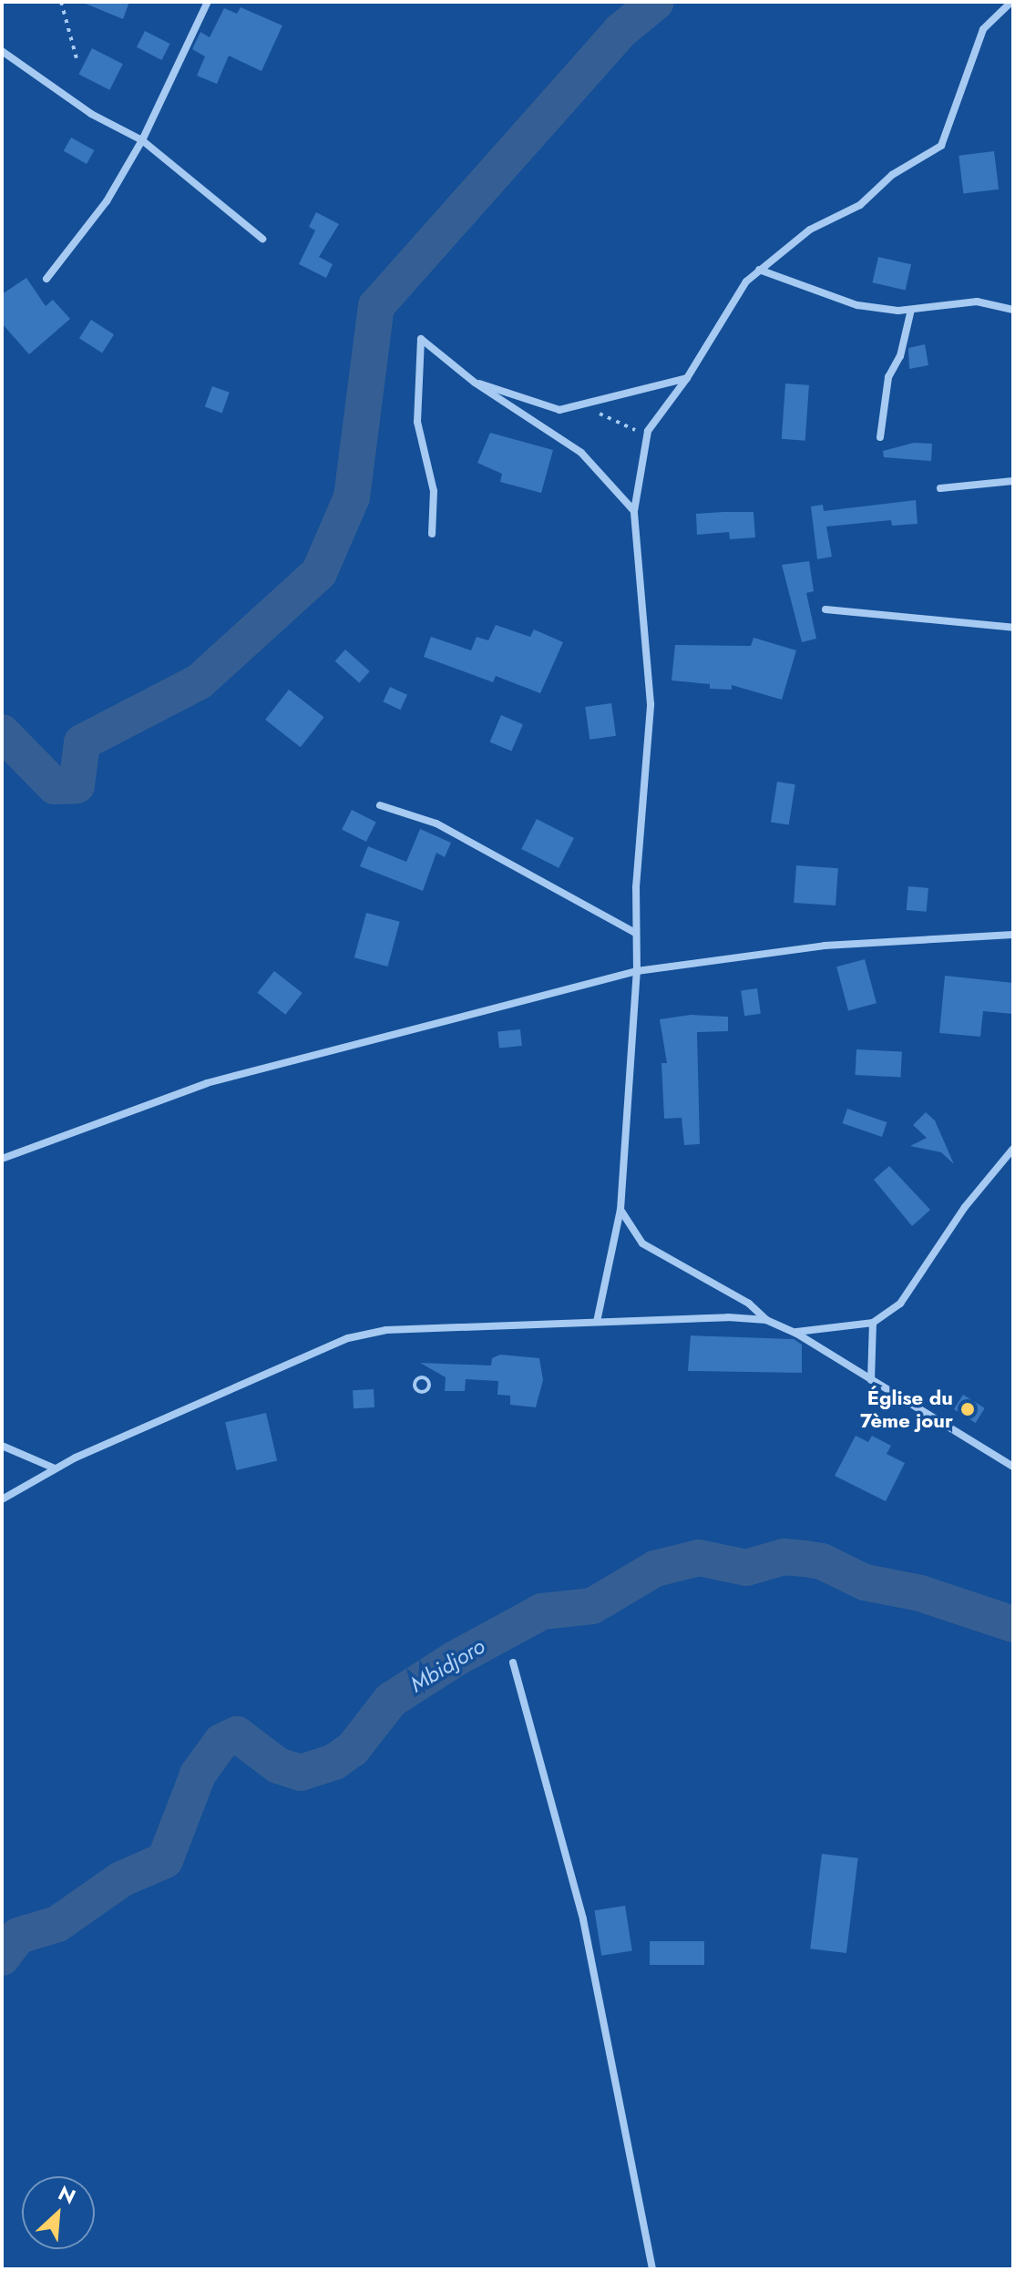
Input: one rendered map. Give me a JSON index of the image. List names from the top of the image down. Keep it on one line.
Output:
{"water":["Mbidjoro"],"places":["Église du 7ème jour"],"north":"top right"}
